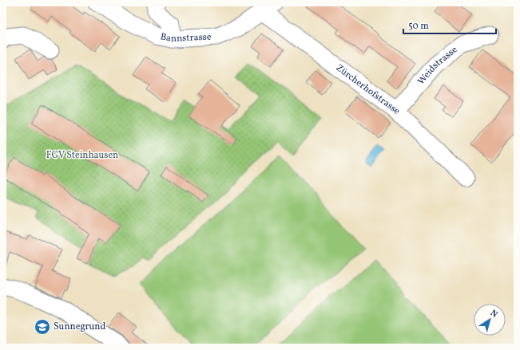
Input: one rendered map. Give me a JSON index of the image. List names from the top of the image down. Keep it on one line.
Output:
{"streets":{"street":["Bannstrasse","Weidstrasse","Zürcherhofstrasse"]},"crossings":[["Bannstrasse","Zürcherhofstrasse"],["Weidstrasse","Zürcherhofstrasse"]],"parks":["FGV Steinhausen"],"places":{"school or university":["Sunnegrund"]},"scale_bar":"50 m","north":"top right"}
